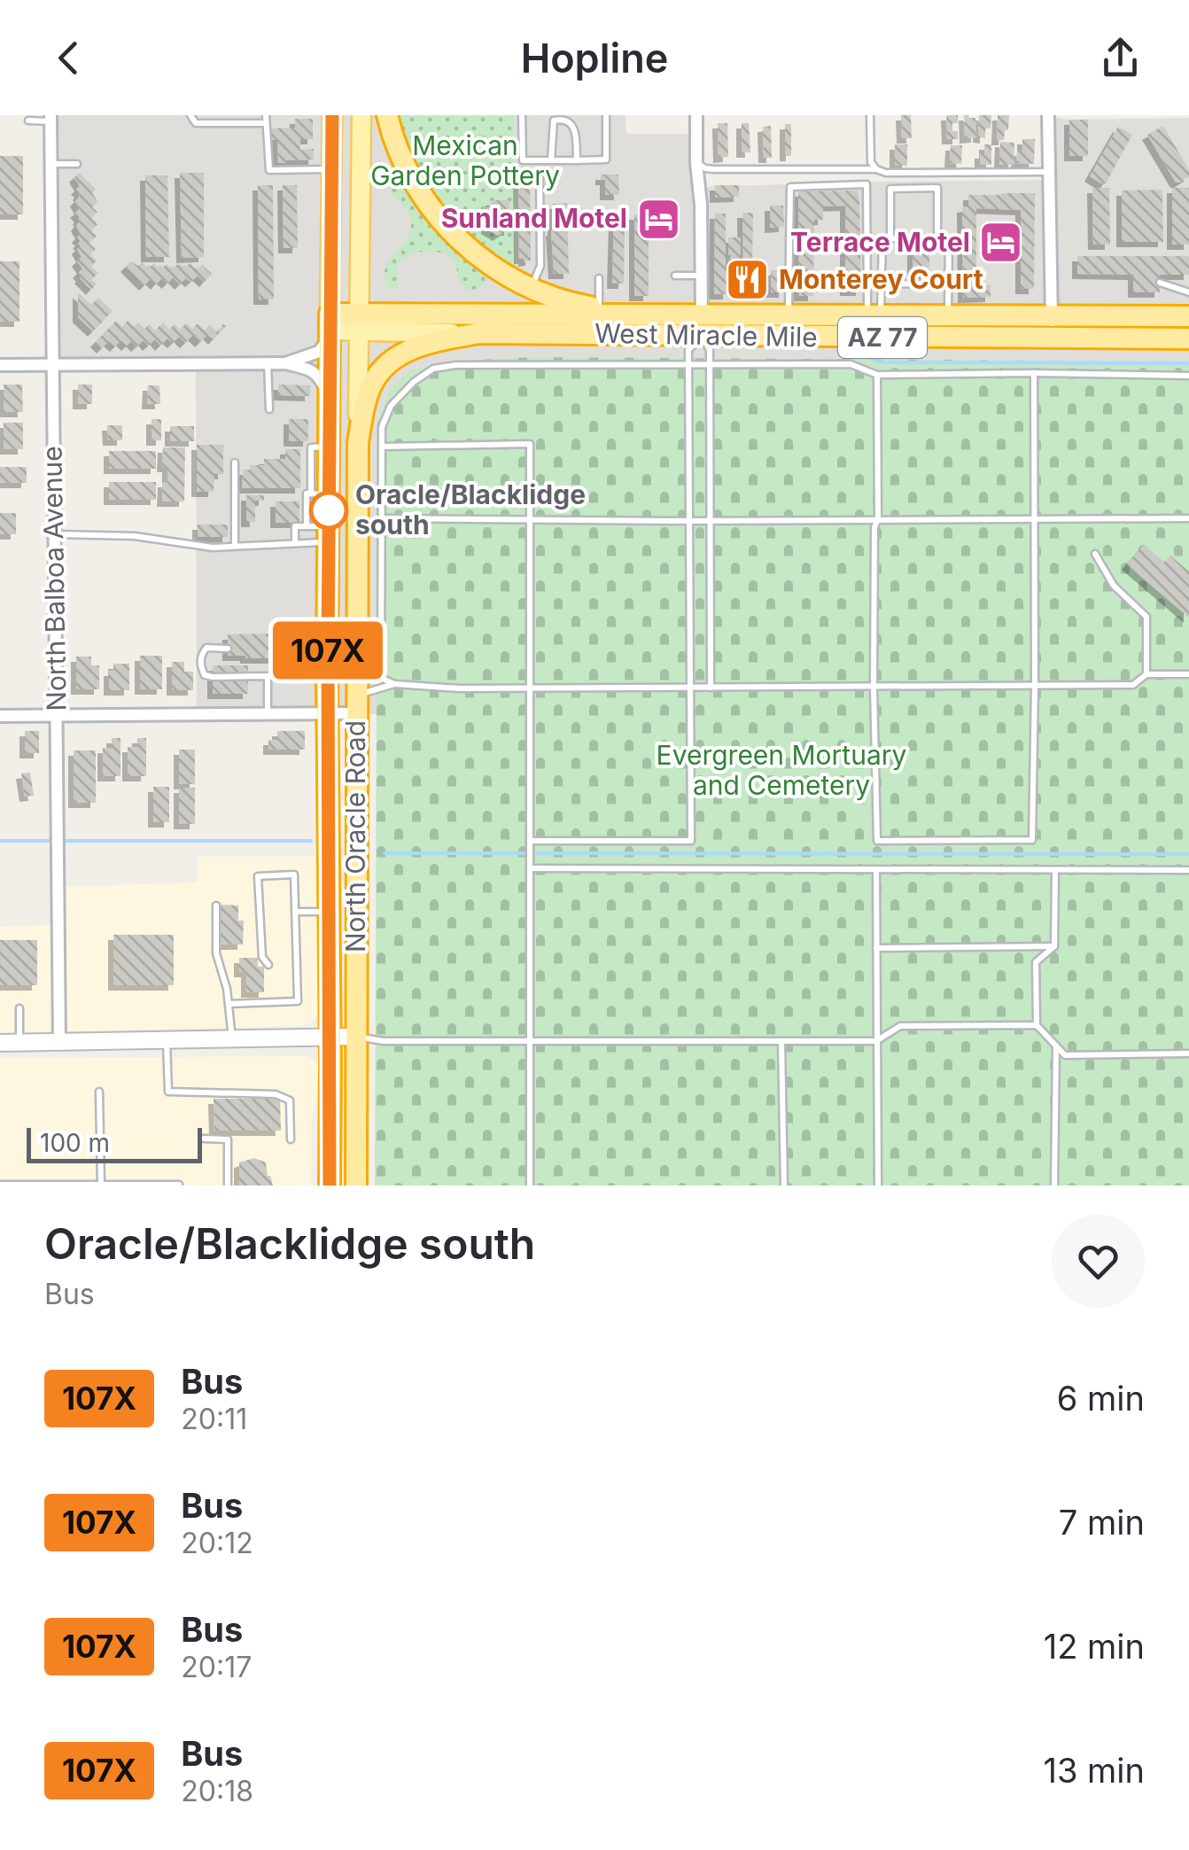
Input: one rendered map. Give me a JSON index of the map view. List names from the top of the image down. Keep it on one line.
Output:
{"streets":{"highway":["West Miracle Mile","AZ 77","North Oracle Road"],"street":["North Balboa Avenue"]},"crossings":[["West Miracle Mile","AZ 77"],["West Miracle Mile","North Oracle Road"],["AZ 77","North Oracle Road"]],"parks":["Mexican Garden Pottery","Evergreen Mortuary and Cemetery"],"places":{"hotel":["Sunland Motel","Terrace Motel"],"restaurant":["Monterey Court"],"other":["Oracle/Blacklidge south"]},"lines":["bus line 107X"],"scale_bar":"100 m","page":{"header":"Hopline","on_map":"107X","scale":"100 m","heading":["Oracle/Blacklidge south","Bus"],"list":[{"mark":"107X","name":"Bus","note":"20:11","value":"6 min"},{"mark":"107X","name":"Bus","note":"20:12","value":"7 min"},{"mark":"107X","name":"Bus","note":"20:17","value":"12 min"},{"mark":"107X","name":"Bus","note":"20:18","value":"13 min"}]}}
